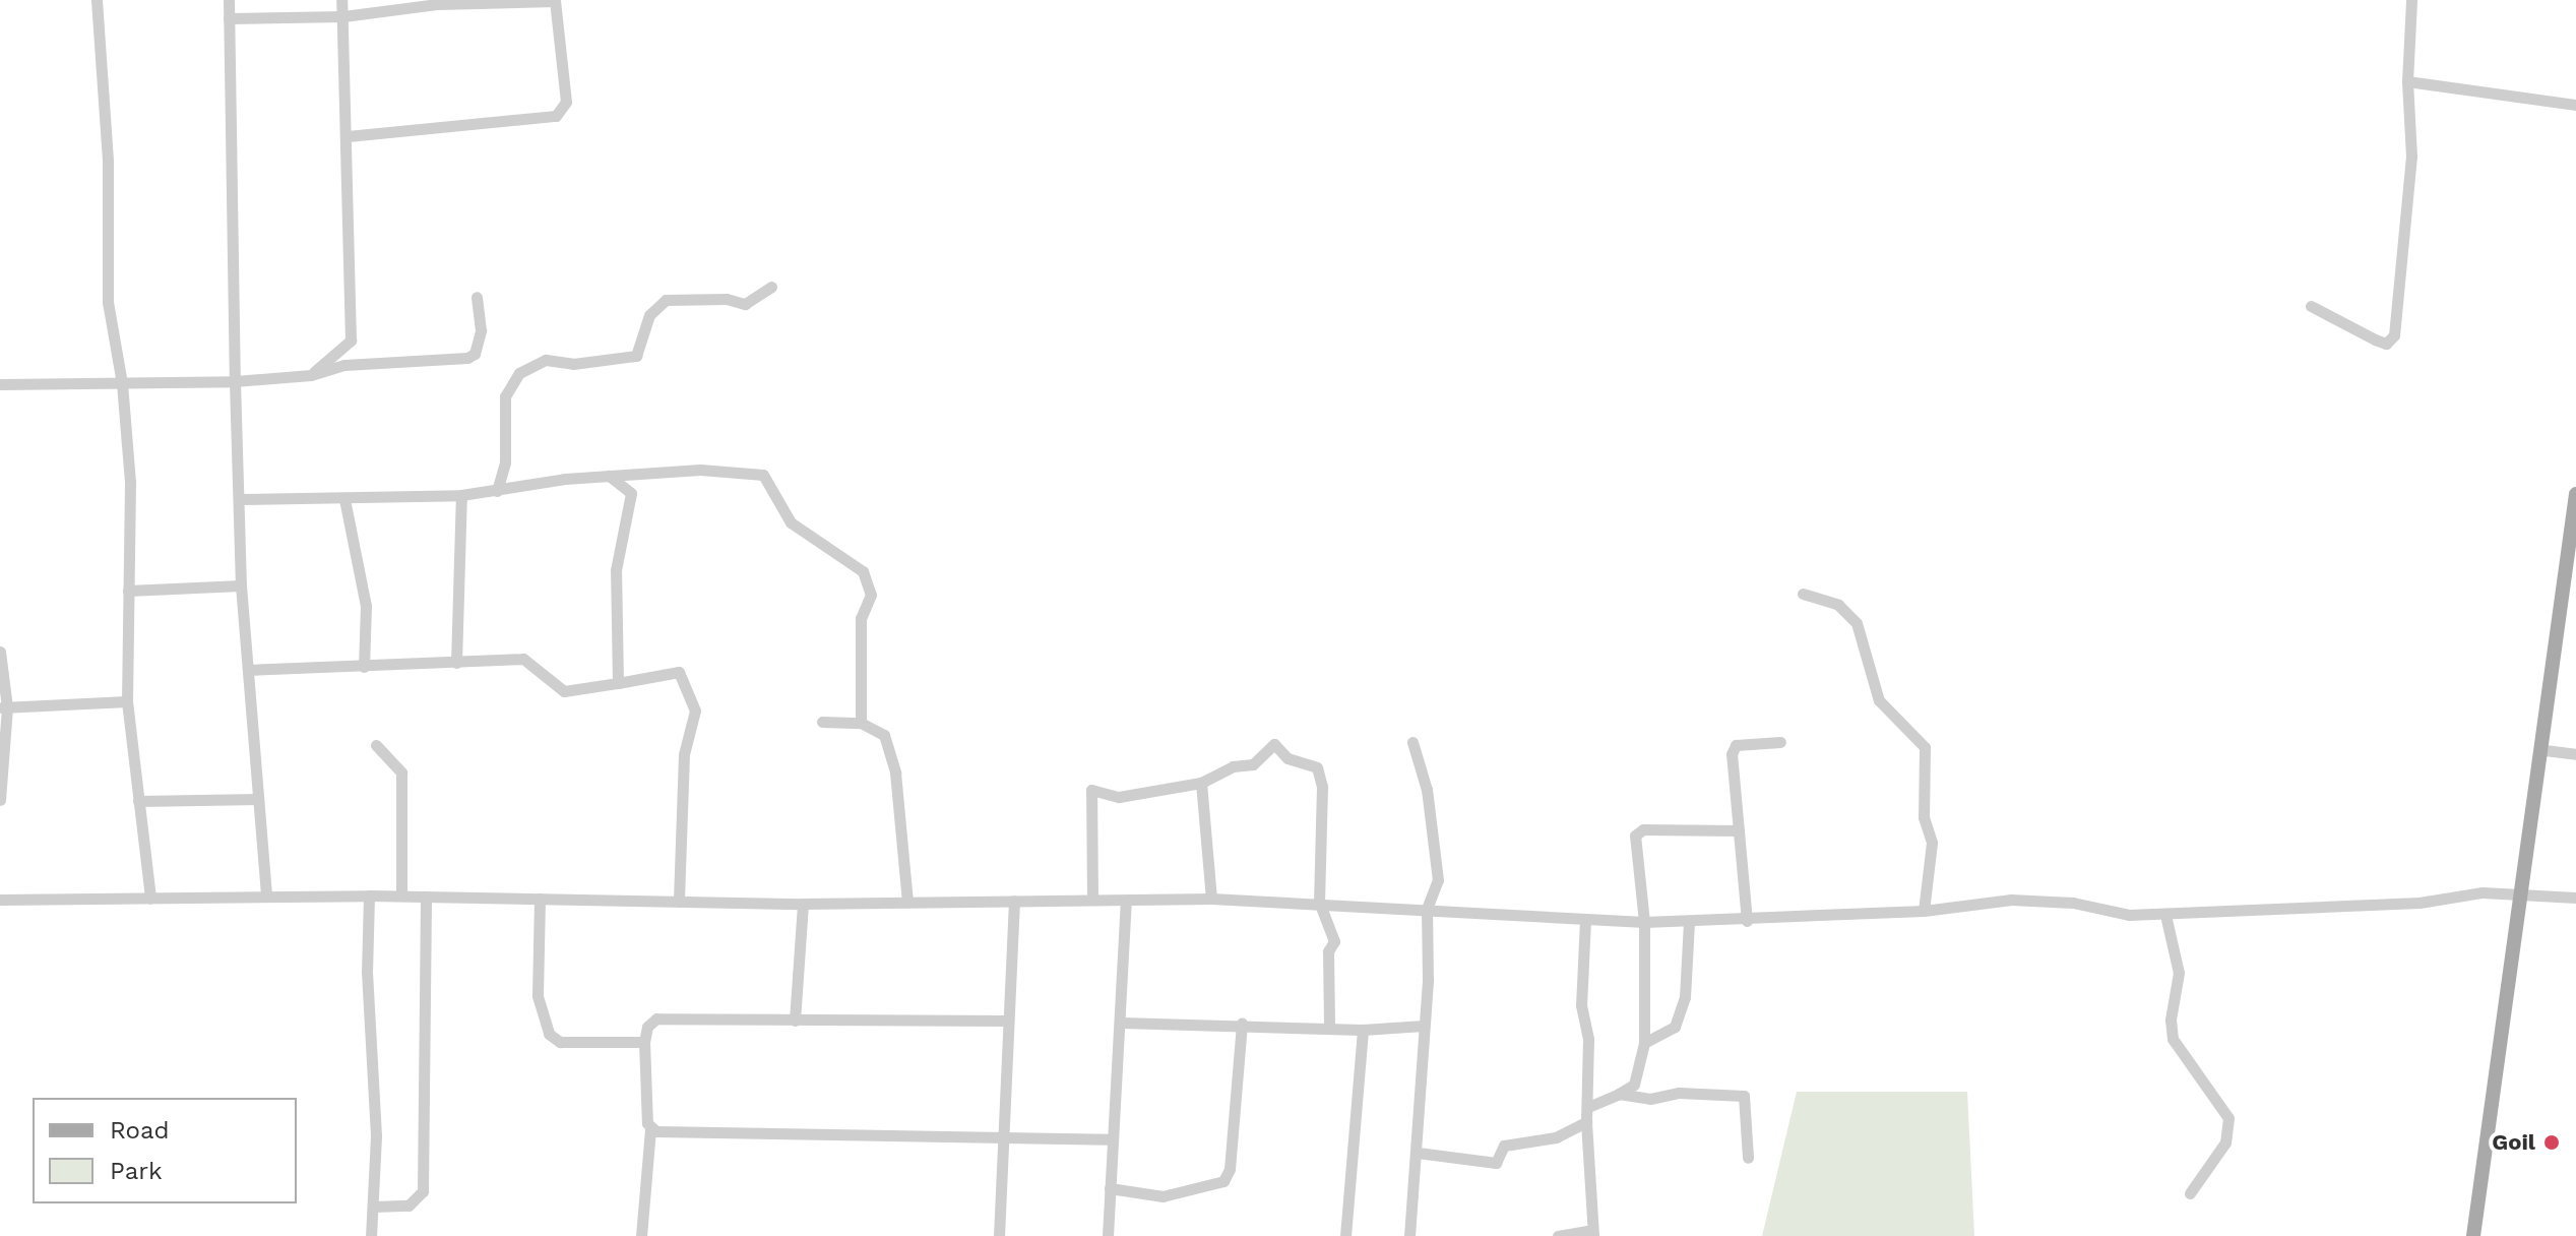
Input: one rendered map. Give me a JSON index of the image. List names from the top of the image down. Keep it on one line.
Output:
{"places":["Goil"],"legend":["Road","Park"]}
